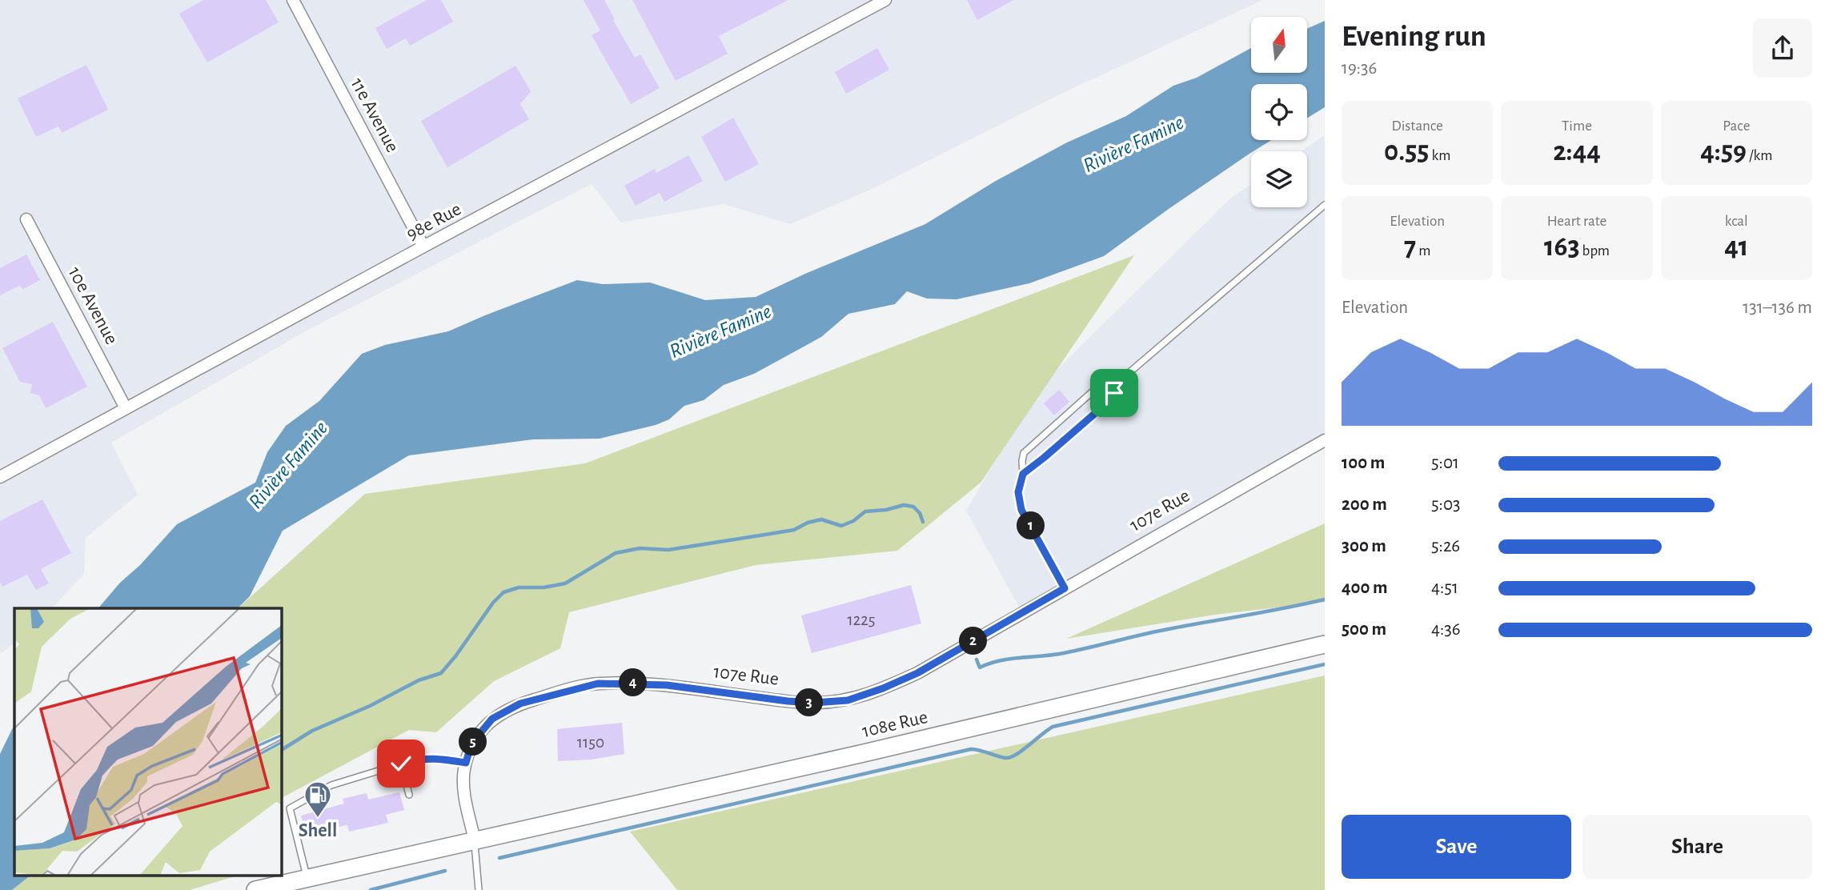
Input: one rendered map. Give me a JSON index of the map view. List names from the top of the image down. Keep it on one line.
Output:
{"streets":{"main road":["108e Rue"],"street":["11e Avenue","98e Rue","10e Avenue","107e Rue"]},"crossings":[["11e Avenue","98e Rue"],["98e Rue","10e Avenue"],["107e Rue","108e Rue"]],"water":["Rivière Famine"],"places":{"fuel station":["Shell"]},"house_numbers":["1225","1150"],"north":"top","page":{"heading":["Evening run","19:36"],"stats":[["Distance","0.55 km"],["Time","2:44"],["Pace","4:59 /km"],["Elevation","7 m"],["Heart rate","163 bpm"],["kcal","41"]],"chart":["Elevation","131–136 m"],"list":[{"name":"100 m","note":"5:01"},{"name":"200 m","note":"5:03"},{"name":"300 m","note":"5:26"},{"name":"400 m","note":"4:51"},{"name":"500 m","note":"4:36"}],"pins":["1","2","4","3","5"],"buttons":["Save","Share"]}}
